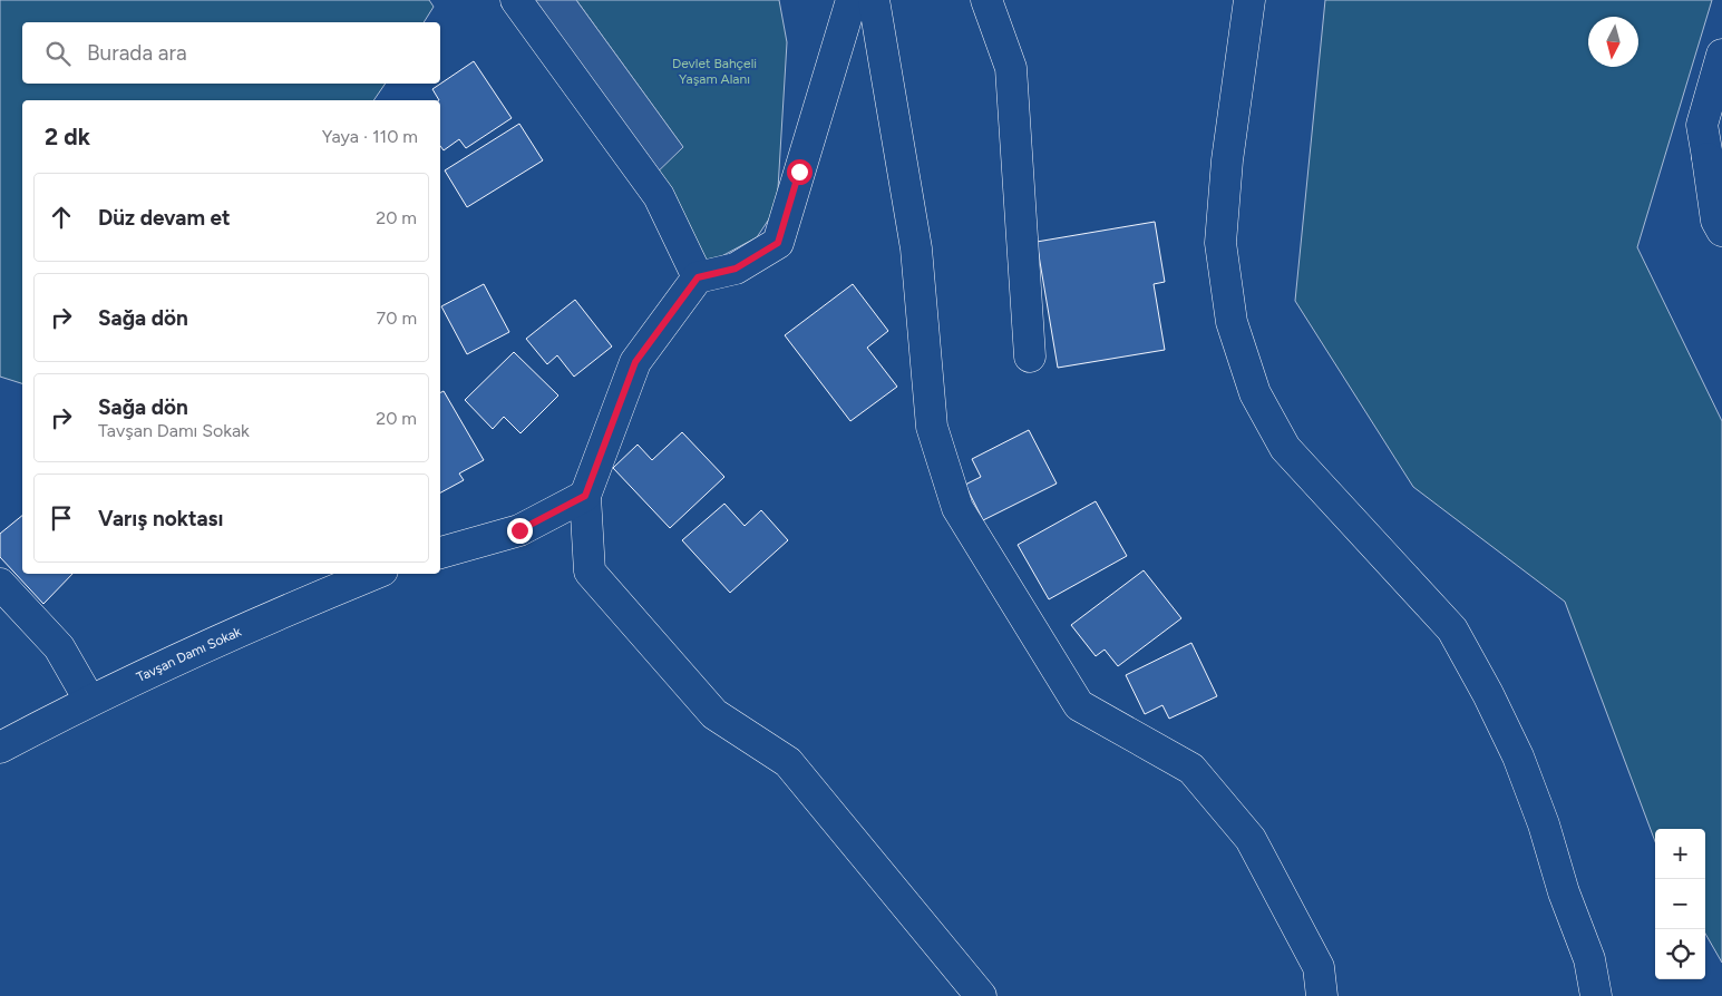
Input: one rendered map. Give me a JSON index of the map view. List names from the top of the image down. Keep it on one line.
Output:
{"streets":{"street":["Tavşan Damı Sokak"]},"parks":["Devlet Bahçeli Yaşam Alanı"],"north":"bottom","page":{"search":"Burada ara","heading":["2 dk","Yaya · 110 m"],"list":[["Düz devam et","20 m"],["Sağa dön","70 m"],["Sağa dön","Tavşan Damı Sokak","20 m"],"Varış noktası"],"map_buttons":["+","−"]}}
